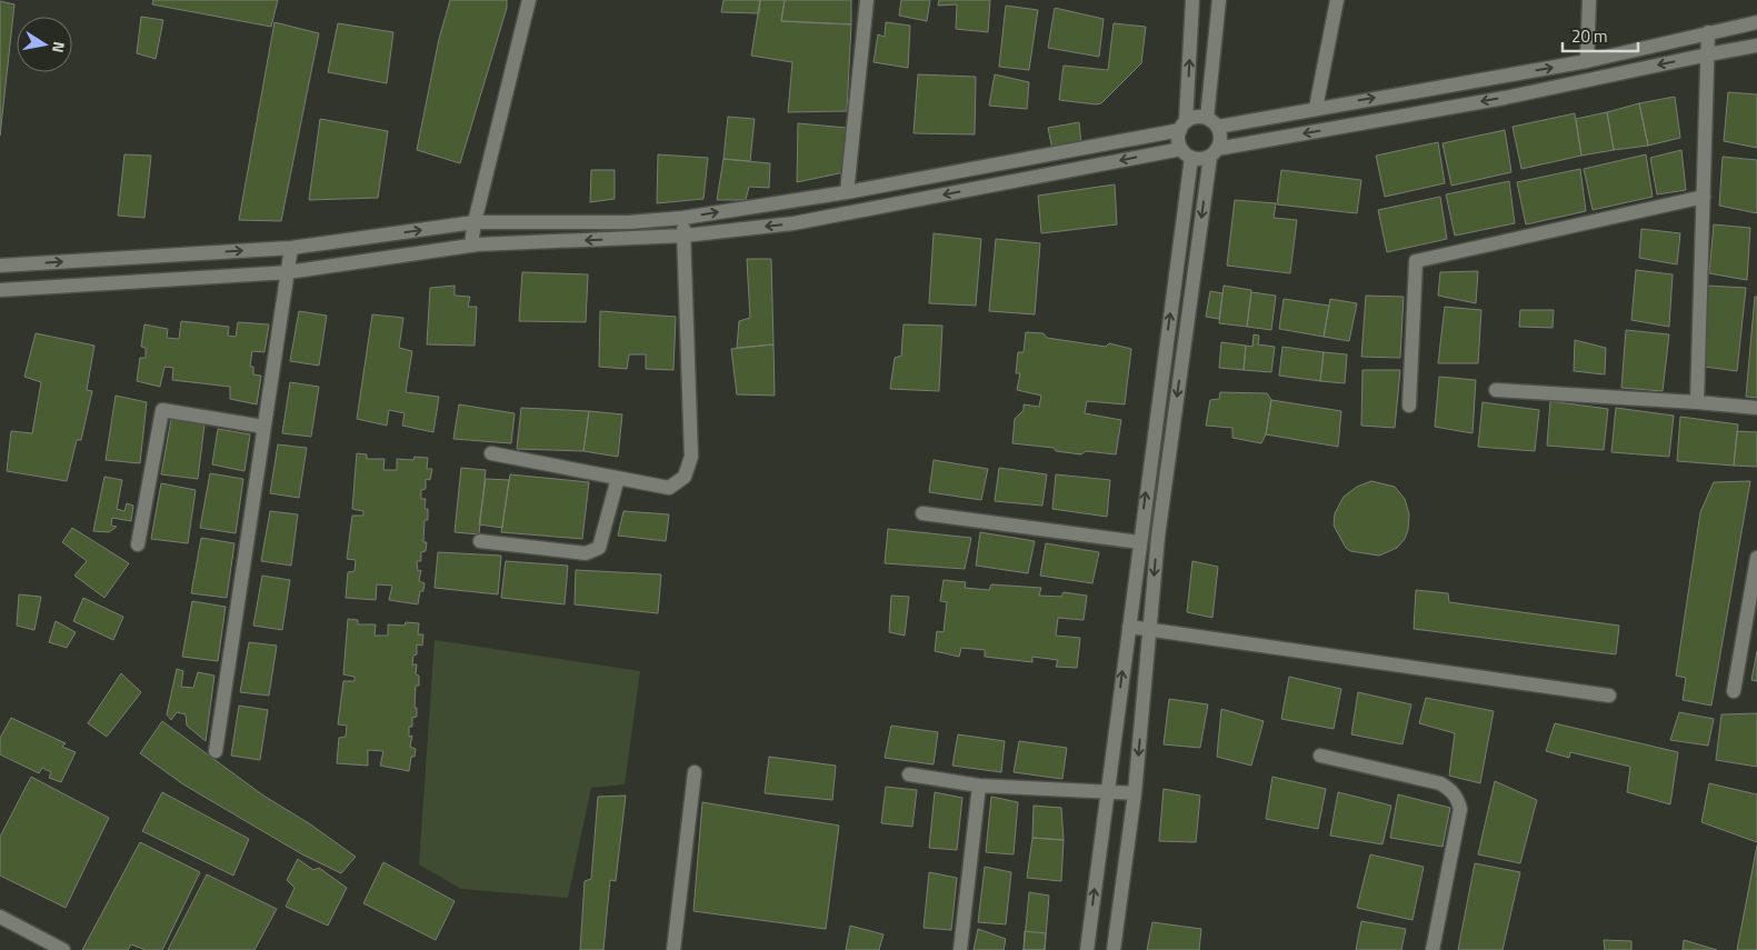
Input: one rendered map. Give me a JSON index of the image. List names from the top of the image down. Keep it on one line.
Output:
{"scale_bar":"20 m","north":"right"}
